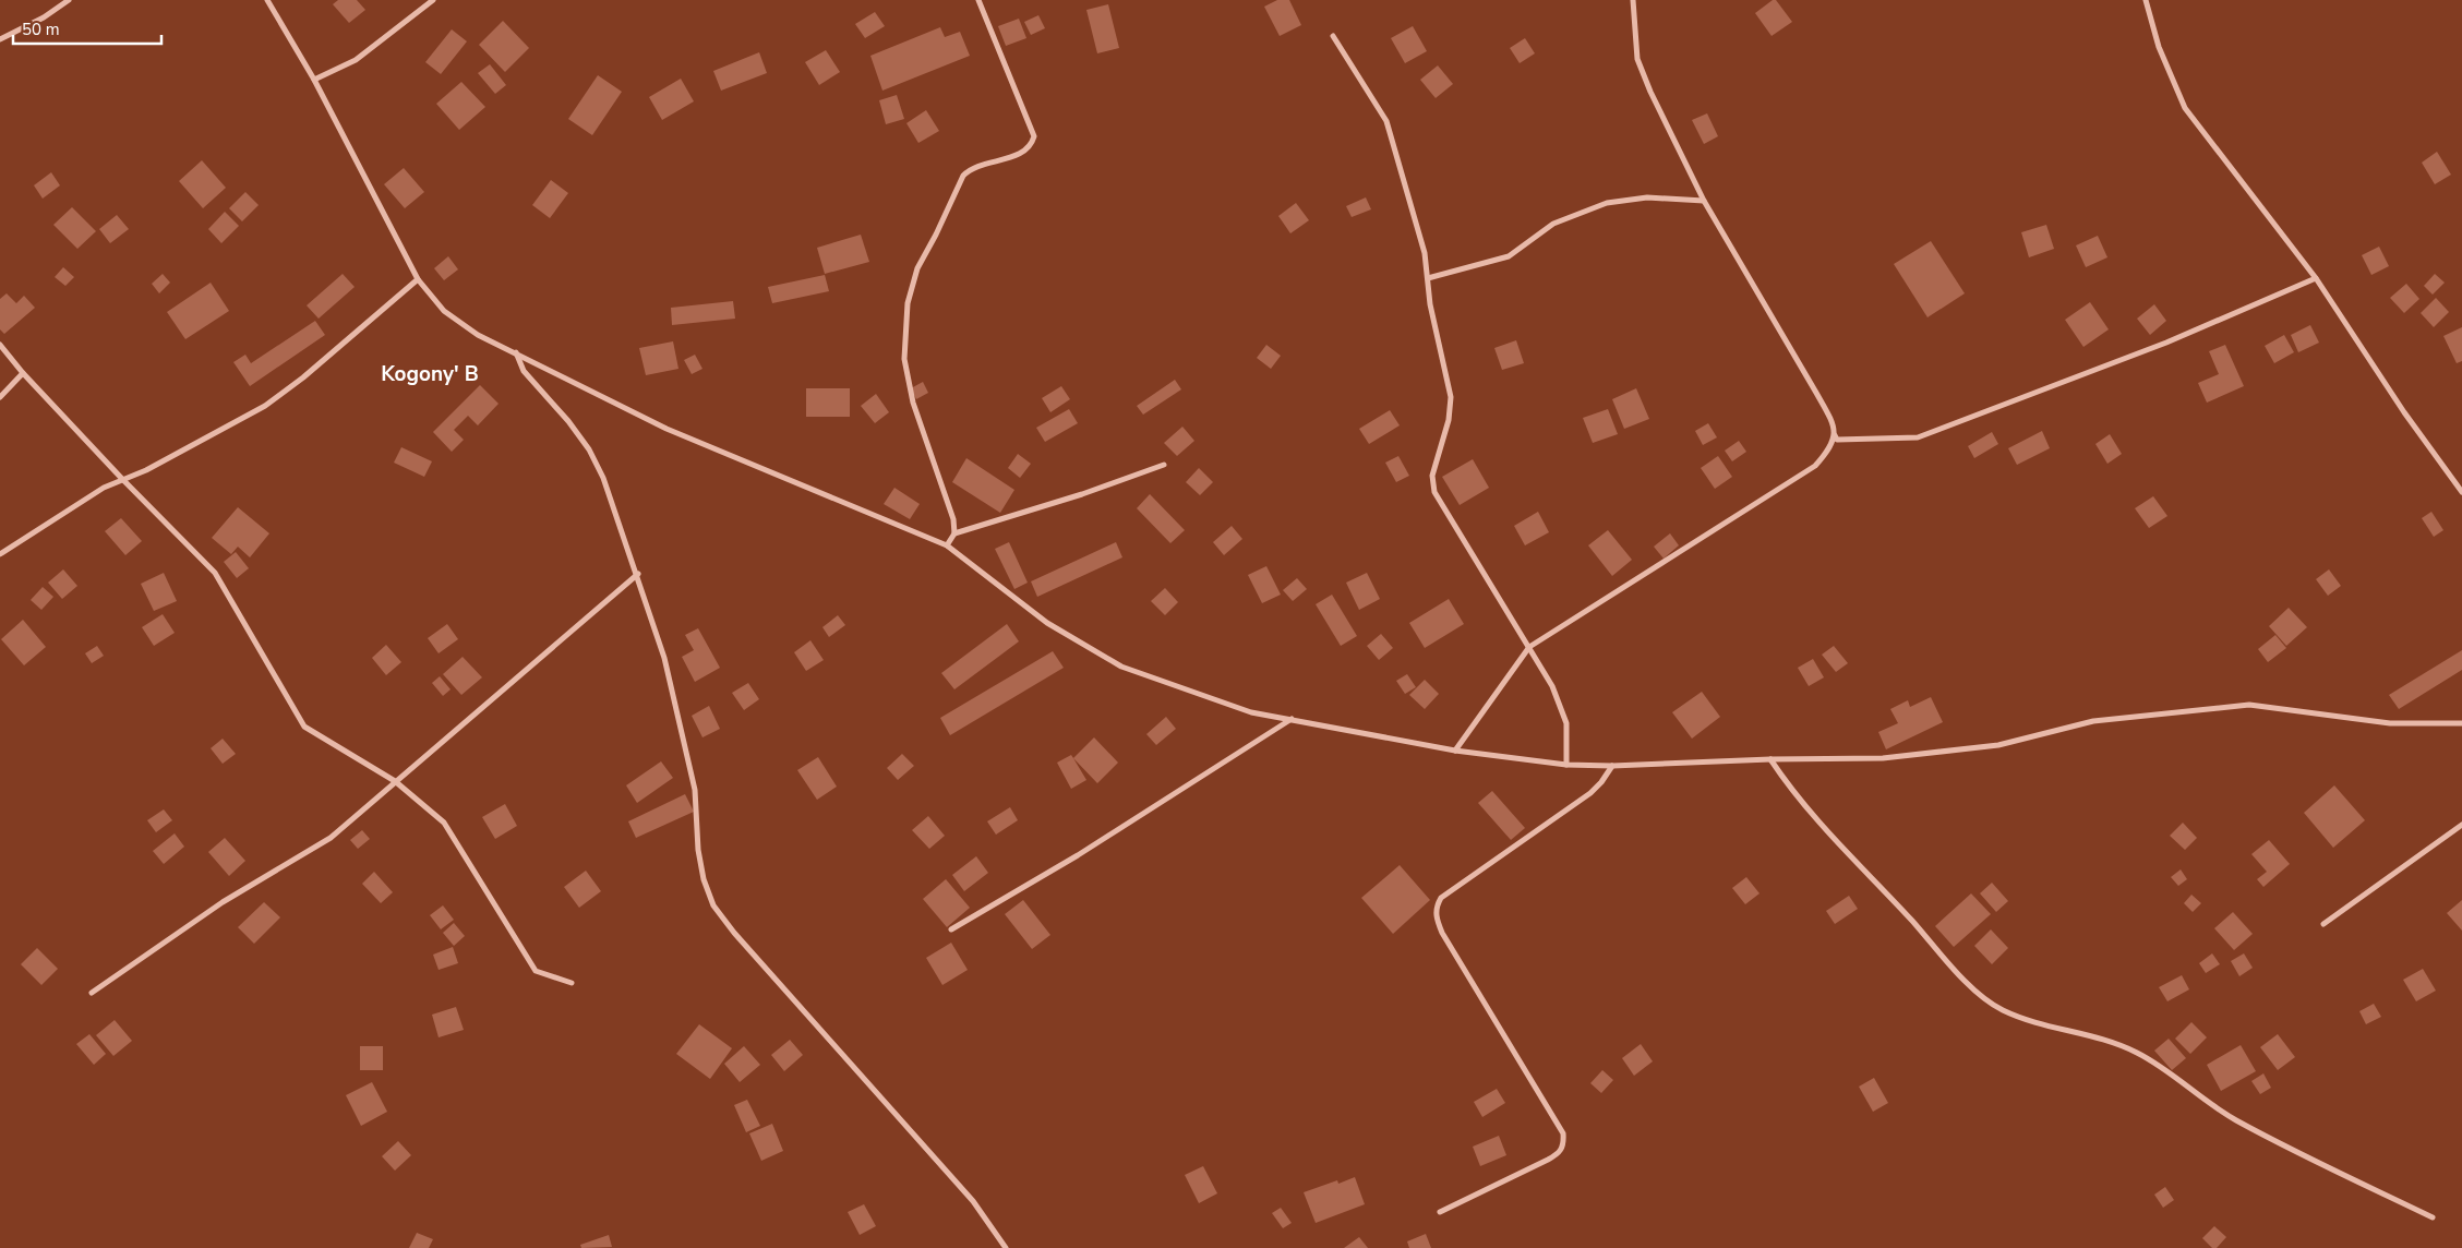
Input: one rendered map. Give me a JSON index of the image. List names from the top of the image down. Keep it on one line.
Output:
{"districts":["Kogony' B"],"scale_bar":"50 m"}
